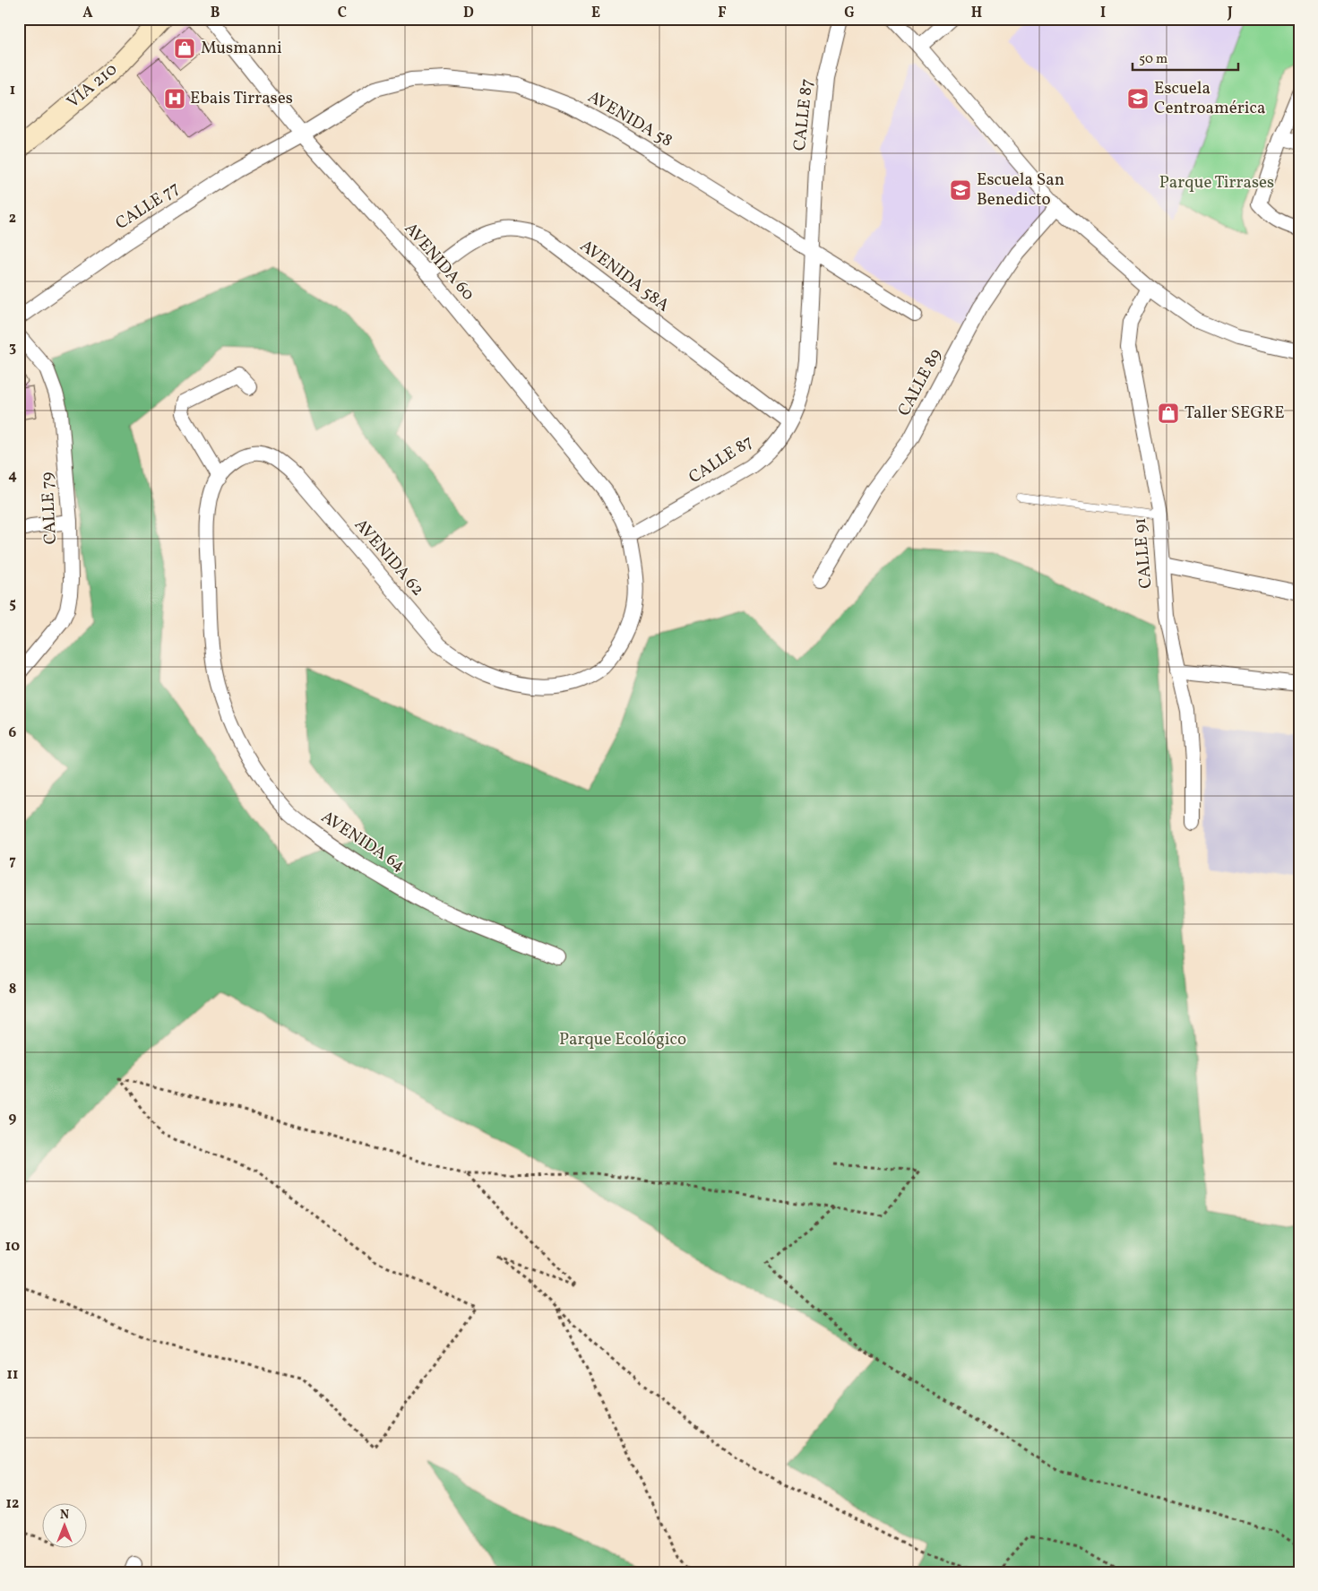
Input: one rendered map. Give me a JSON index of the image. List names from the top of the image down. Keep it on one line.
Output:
{"streets":{"main road":["VÍA 210"],"street":["CALLE 87","AVENIDA 58","CALLE 77","AVENIDA 60","AVENIDA 58A","CALLE 89","CALLE 79","CALLE 91","AVENIDA 62","AVENIDA 64"]},"crossings":[["CALLE 87","AVENIDA 58"],["CALLE 87","AVENIDA 60"],["CALLE 87","AVENIDA 58A"],["CALLE 87","AVENIDA 62"],["AVENIDA 58","CALLE 77"],["AVENIDA 58","AVENIDA 60"],["CALLE 77","AVENIDA 60"],["AVENIDA 60","AVENIDA 58A"],["AVENIDA 60","AVENIDA 62"],["AVENIDA 62","AVENIDA 64"]],"parks":["Parque Tirrases","Parque Ecológico"],"places":{"shop":["Musmanni","Taller SEGRE"],"hospital":["Ebais Tirrases"],"school or university":["Escuela Centroamérica","Escuela San Benedicto"]},"scale_bar":"50 m","north":"top","grid":{"columns":["A","B","C","D","E","F","G","H","I","J"],"rows":["1","2","3","4","5","6","7","8","9","10","11","12"]}}
